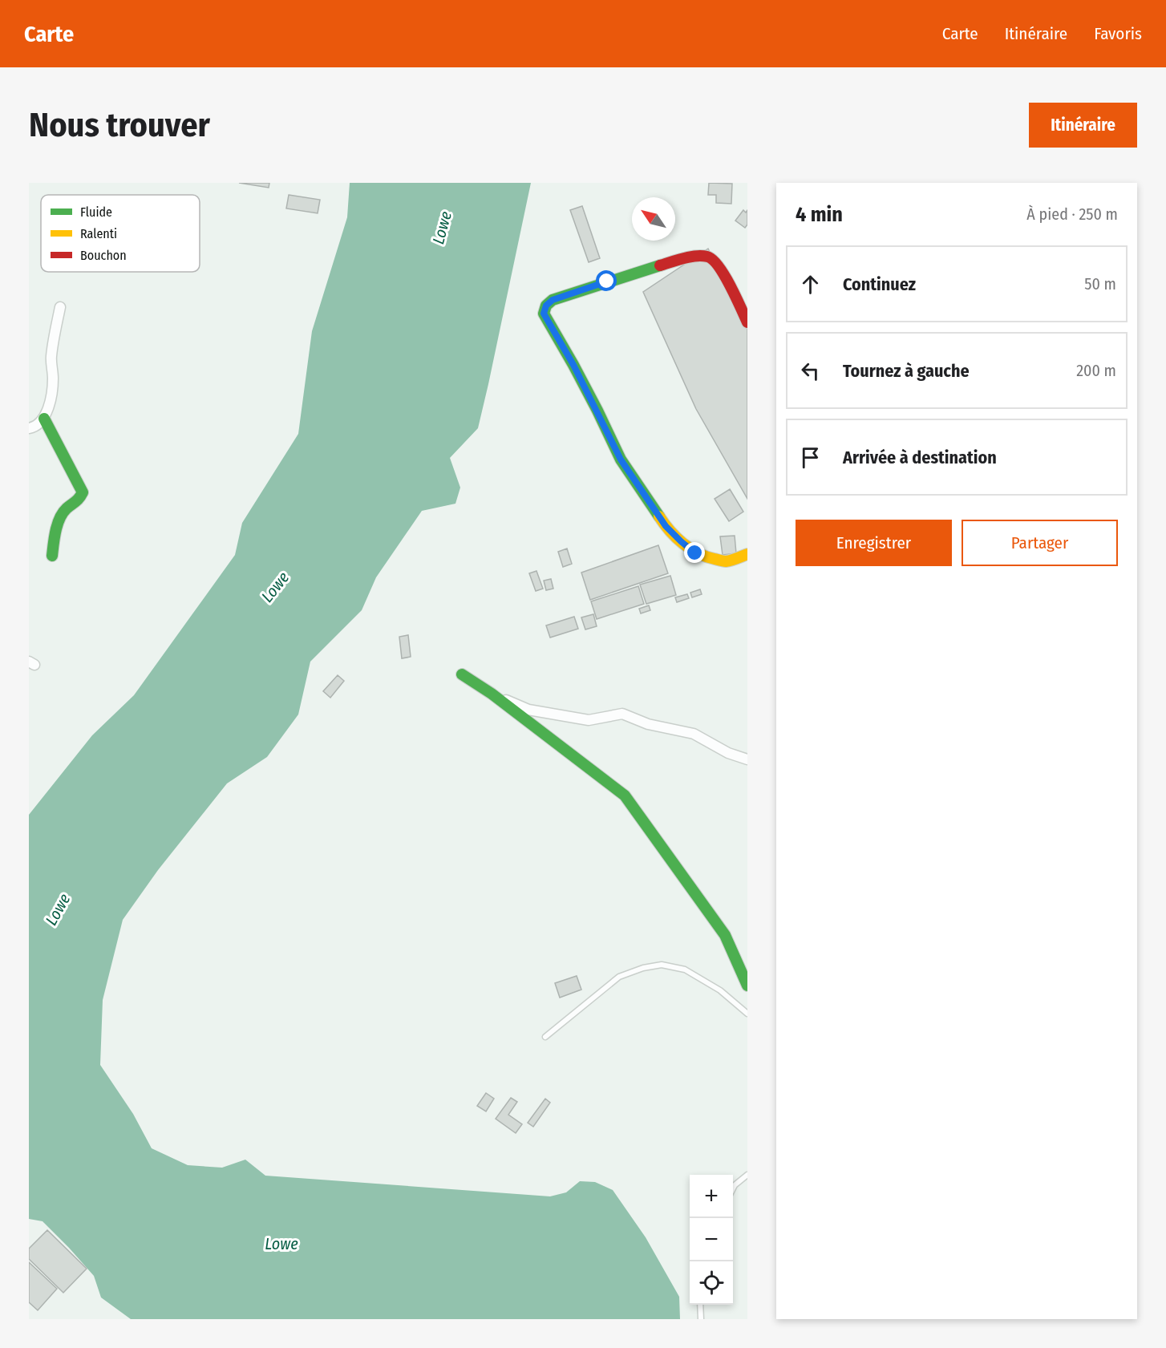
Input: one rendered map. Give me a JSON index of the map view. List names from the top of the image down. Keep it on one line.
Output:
{"water":["Lowe"],"legend":["Fluide","Ralenti","Bouchon"],"north":"top left","page":{"header":"Carte","nav":["Carte","Itinéraire","Favoris"],"buttons":["Itinéraire",["Enregistrer","Partager"]],"title":"Nous trouver","heading":["4 min","À pied · 250 m"],"list":[["Continuez","50 m"],["Tournez à gauche","200 m"],"Arrivée à destination"],"map_buttons":["+","−"]}}
